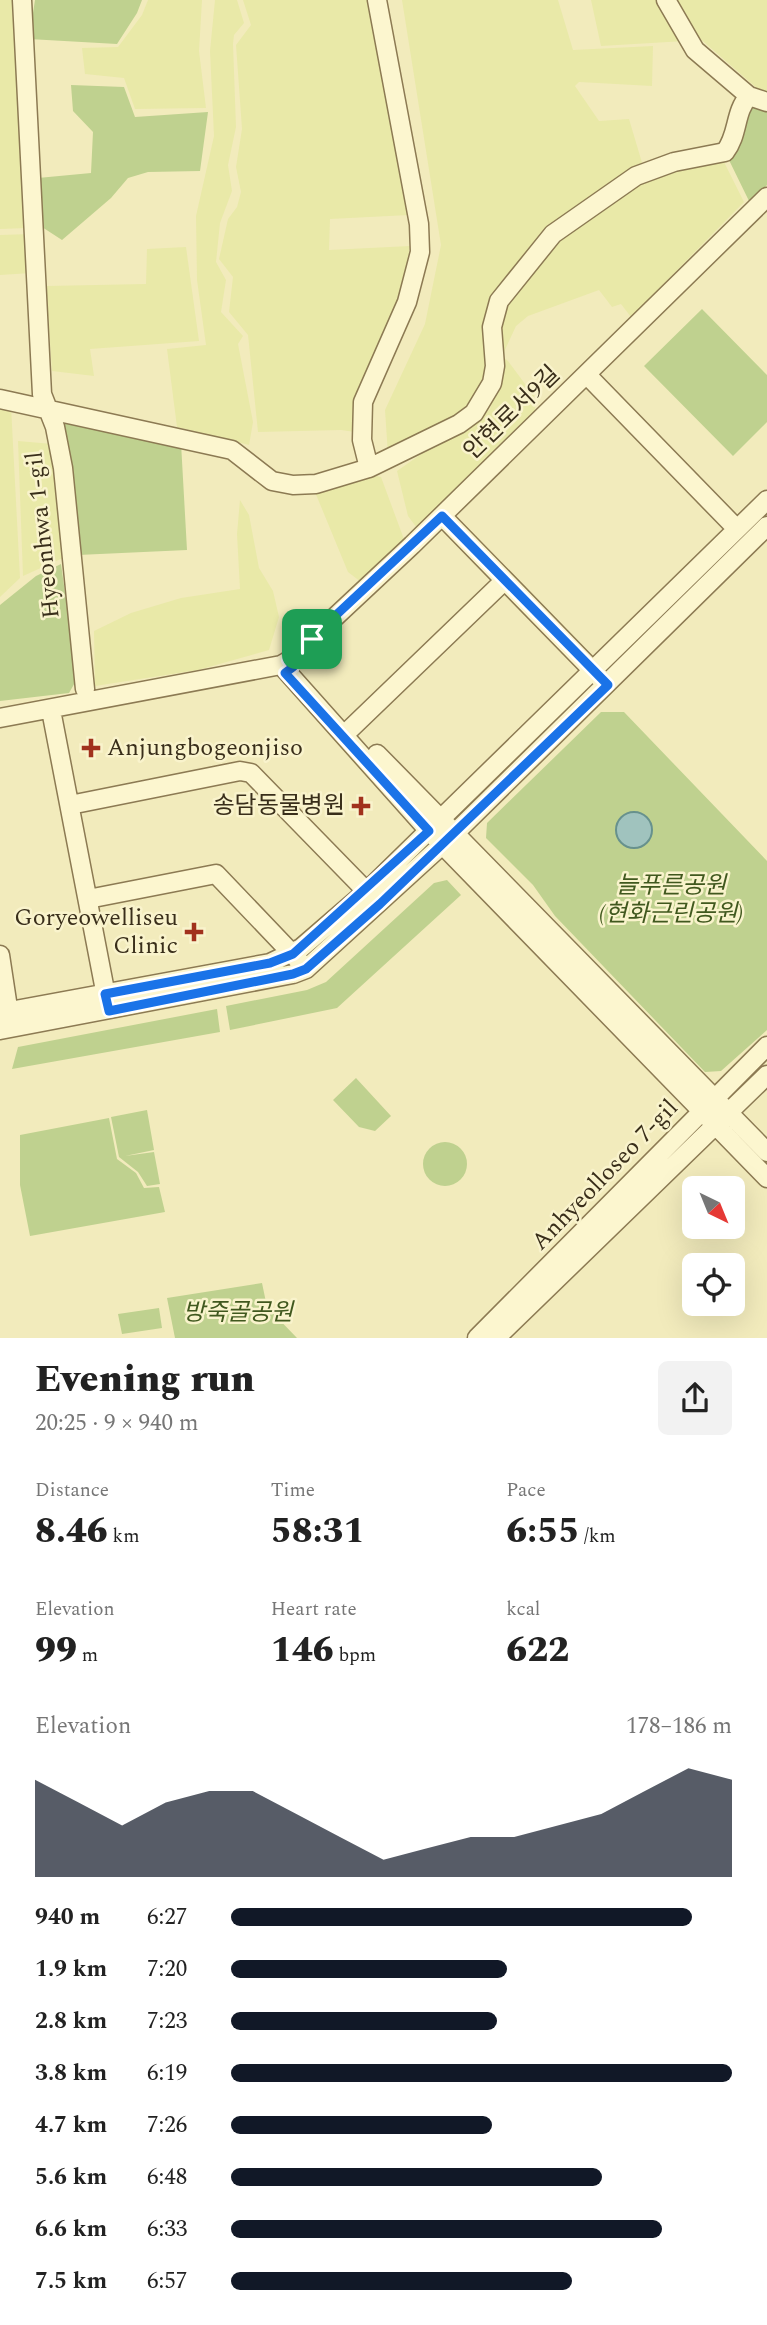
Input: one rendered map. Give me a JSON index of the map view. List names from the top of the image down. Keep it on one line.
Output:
{"streets":{"street":["안현로서9길","Hyeonhwa 1-gil","Anhyeolloseo 7-gil"]},"parks":["늘푸른공원 (현화근린공원)","방죽골공원"],"places":{"health":["Anjungbogeonjiso","송담동물병원","Goryeowelliseu Clinic"]},"north":"bottom right","page":{"heading":["Evening run","20:25 · 9 × 940 m"],"stats":[["Distance","8.46 km"],["Time","58:31"],["Pace","6:55 /km"],["Elevation","99 m"],["Heart rate","146 bpm"],["kcal","622"]],"chart":["Elevation","178–186 m"],"list":[{"name":"940 m","note":"6:27"},{"name":"1.9 km","note":"7:20"},{"name":"2.8 km","note":"7:23"},{"name":"3.8 km","note":"6:19"},{"name":"4.7 km","note":"7:26"},{"name":"5.6 km","note":"6:48"},{"name":"6.6 km","note":"6:33"},{"name":"7.5 km","note":"6:57"}]}}
